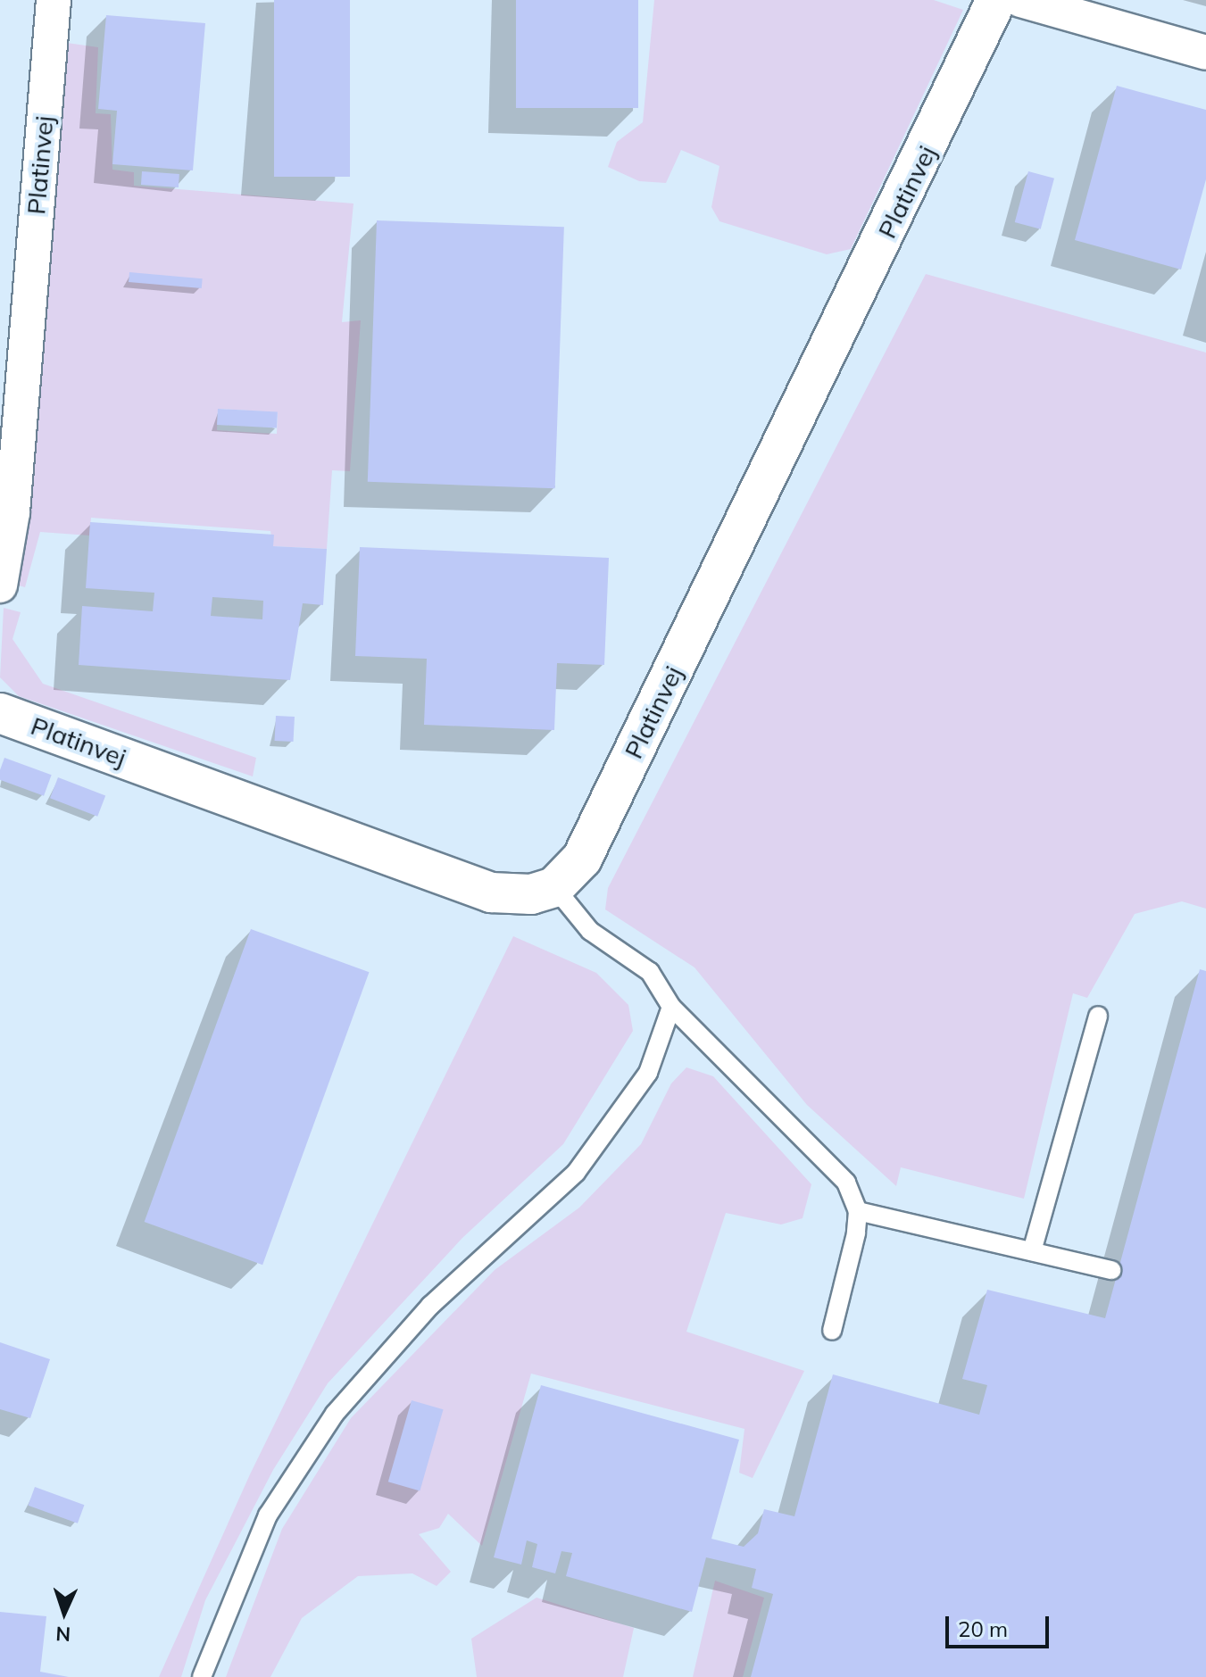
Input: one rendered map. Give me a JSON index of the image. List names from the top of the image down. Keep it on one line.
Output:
{"streets":{"street":["Platinvej"]},"scale_bar":"20 m","north":"bottom"}
